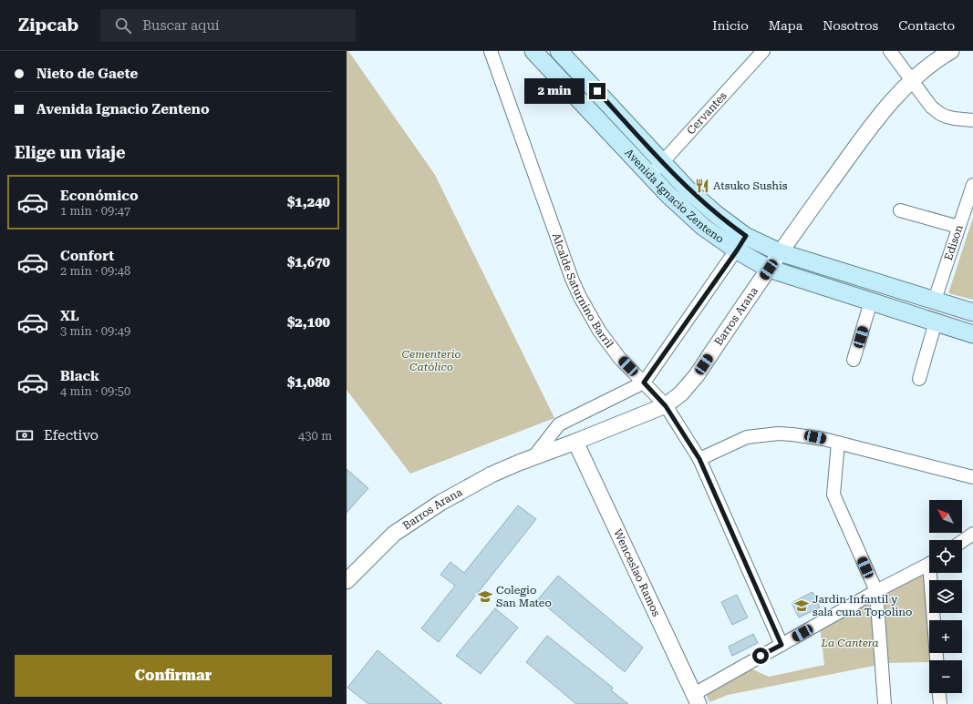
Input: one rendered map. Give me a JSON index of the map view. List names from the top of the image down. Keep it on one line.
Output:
{"streets":{"main road":["Avenida Ignacio Zenteno"],"street":["Cervantes","Edison","Alcalde Saturnino Barril","Barros Arana","Wenceslao Ramos"]},"crossings":[["Cervantes","Avenida Ignacio Zenteno"],["Avenida Ignacio Zenteno","Edison"],["Avenida Ignacio Zenteno","Barros Arana"],["Alcalde Saturnino Barril","Barros Arana"],["Barros Arana","Wenceslao Ramos"]],"parks":["Cementerio Católico","La Cantera"],"places":{"restaurant":["Atsuko Sushis"],"school or university":["Colegio San Mateo","Jardin Infantil y sala cuna Topolino"]},"north":"top left","page":{"header":"Zipcab","search":"Buscar aquí","nav":["Inicio","Mapa","Nosotros","Contacto"],"banner":["Nieto de Gaete","Avenida Ignacio Zenteno"],"bubble":"2 min","heading":"Elige un viaje","list":[{"name":"Económico","note":"1 min · 09:47","value":"$1,240"},{"name":"Confort","note":"2 min · 09:48","value":"$1,670"},{"name":"XL","note":"3 min · 09:49","value":"$2,100"},{"name":"Black","note":"4 min · 09:50","value":"$1,080"}],"pay":["Efectivo","430 m"],"map_buttons":["+","−"],"buttons":"Confirmar"}}
